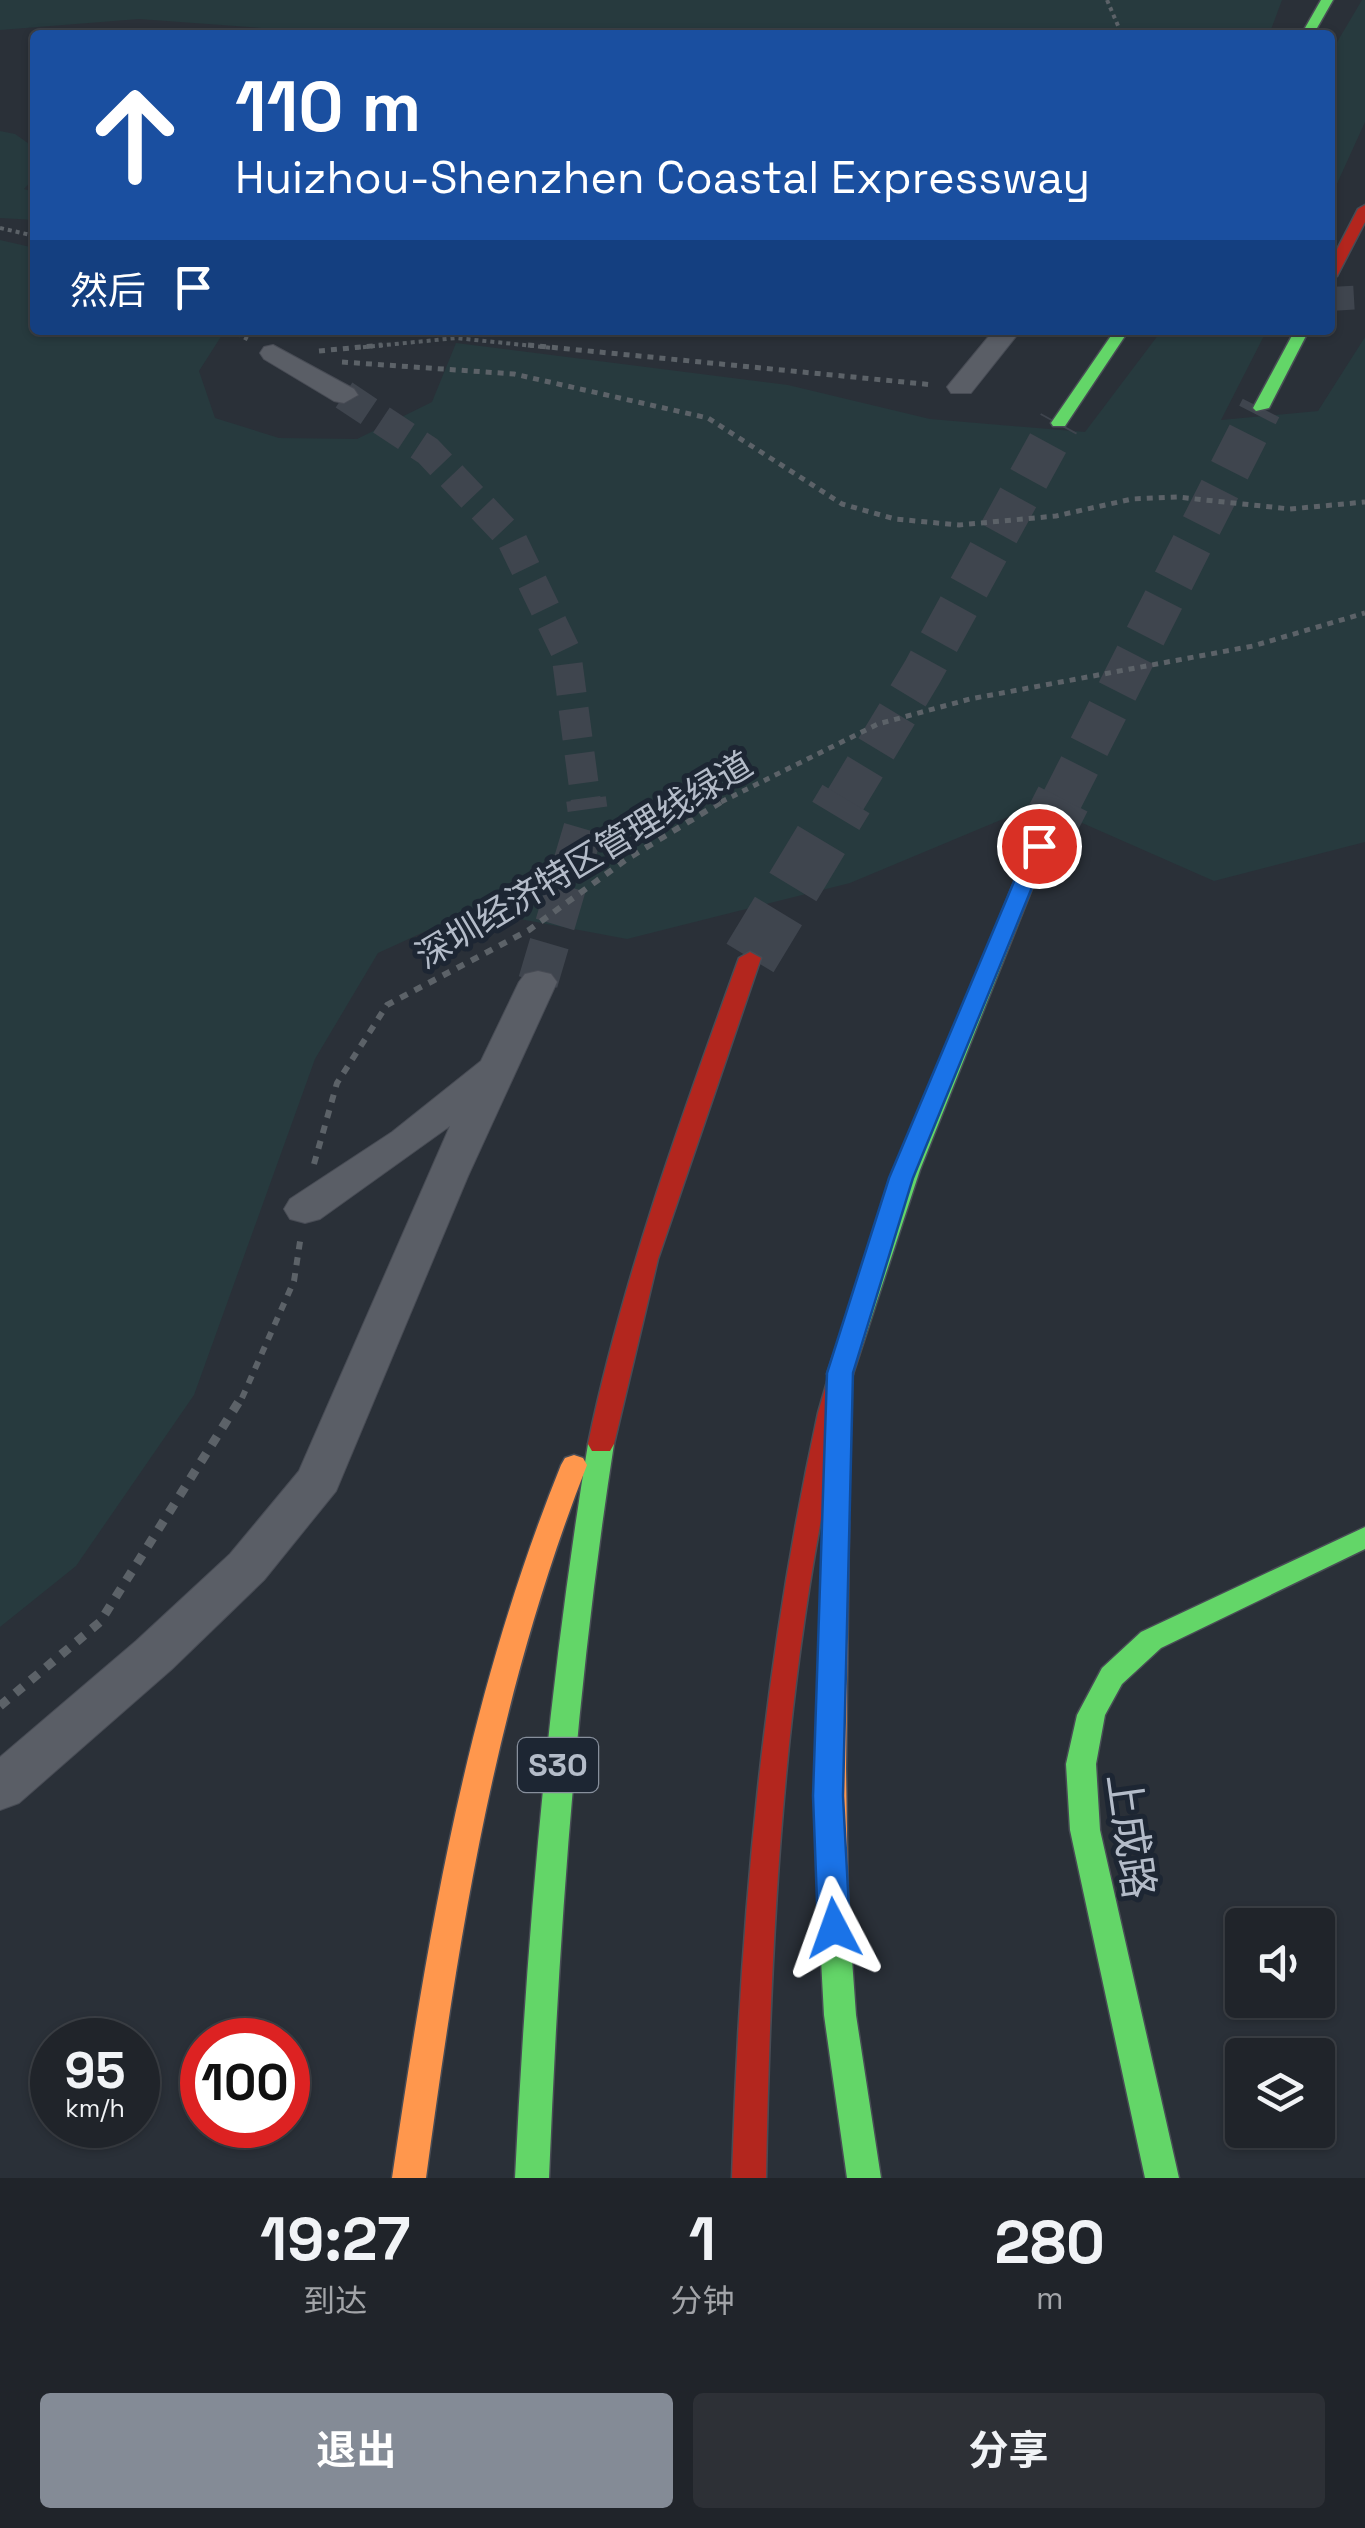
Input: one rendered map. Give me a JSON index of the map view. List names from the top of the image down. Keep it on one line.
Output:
{"streets":{"main road":["S30","上成路"],"path":["深圳经济特区管理线绿道"]},"page":{"turn":["110 m","Huizhou-Shenzhen Coastal Expressway"],"then":"然后","speed":"95 km/h","limit":"100","eta":["19:27","到达","1","分钟","280","m"],"buttons":["退出","分享"]}}
